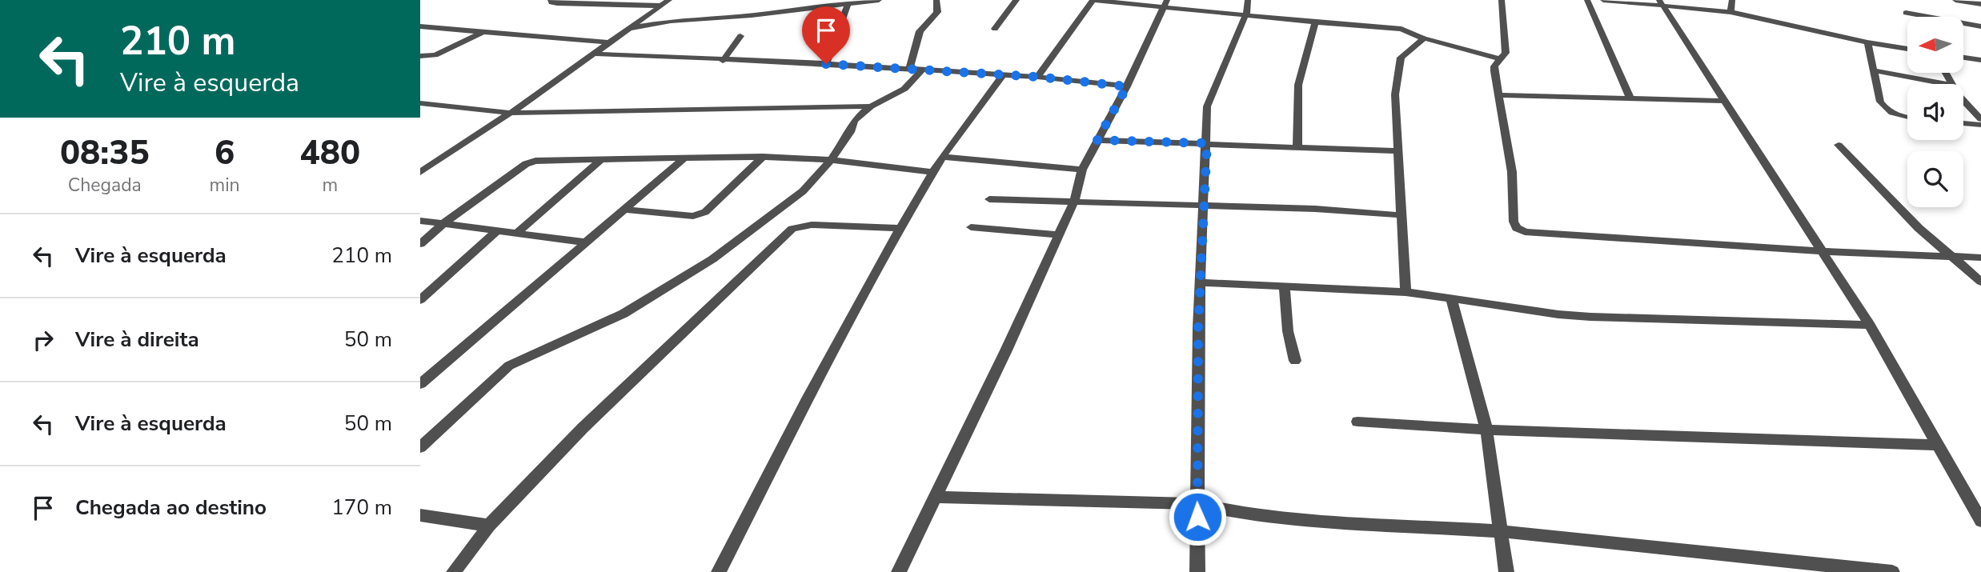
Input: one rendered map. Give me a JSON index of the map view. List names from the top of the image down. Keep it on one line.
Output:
{"north":"left","page":{"turn":["210 m","Vire à esquerda"],"eta":["08:35","Chegada","6","min","480","m"],"list":[{"name":"Vire à esquerda","value":"210 m"},{"name":"Vire à direita","value":"50 m"},{"name":"Vire à esquerda","value":"50 m"},{"name":"Chegada ao destino","value":"170 m"}]}}
